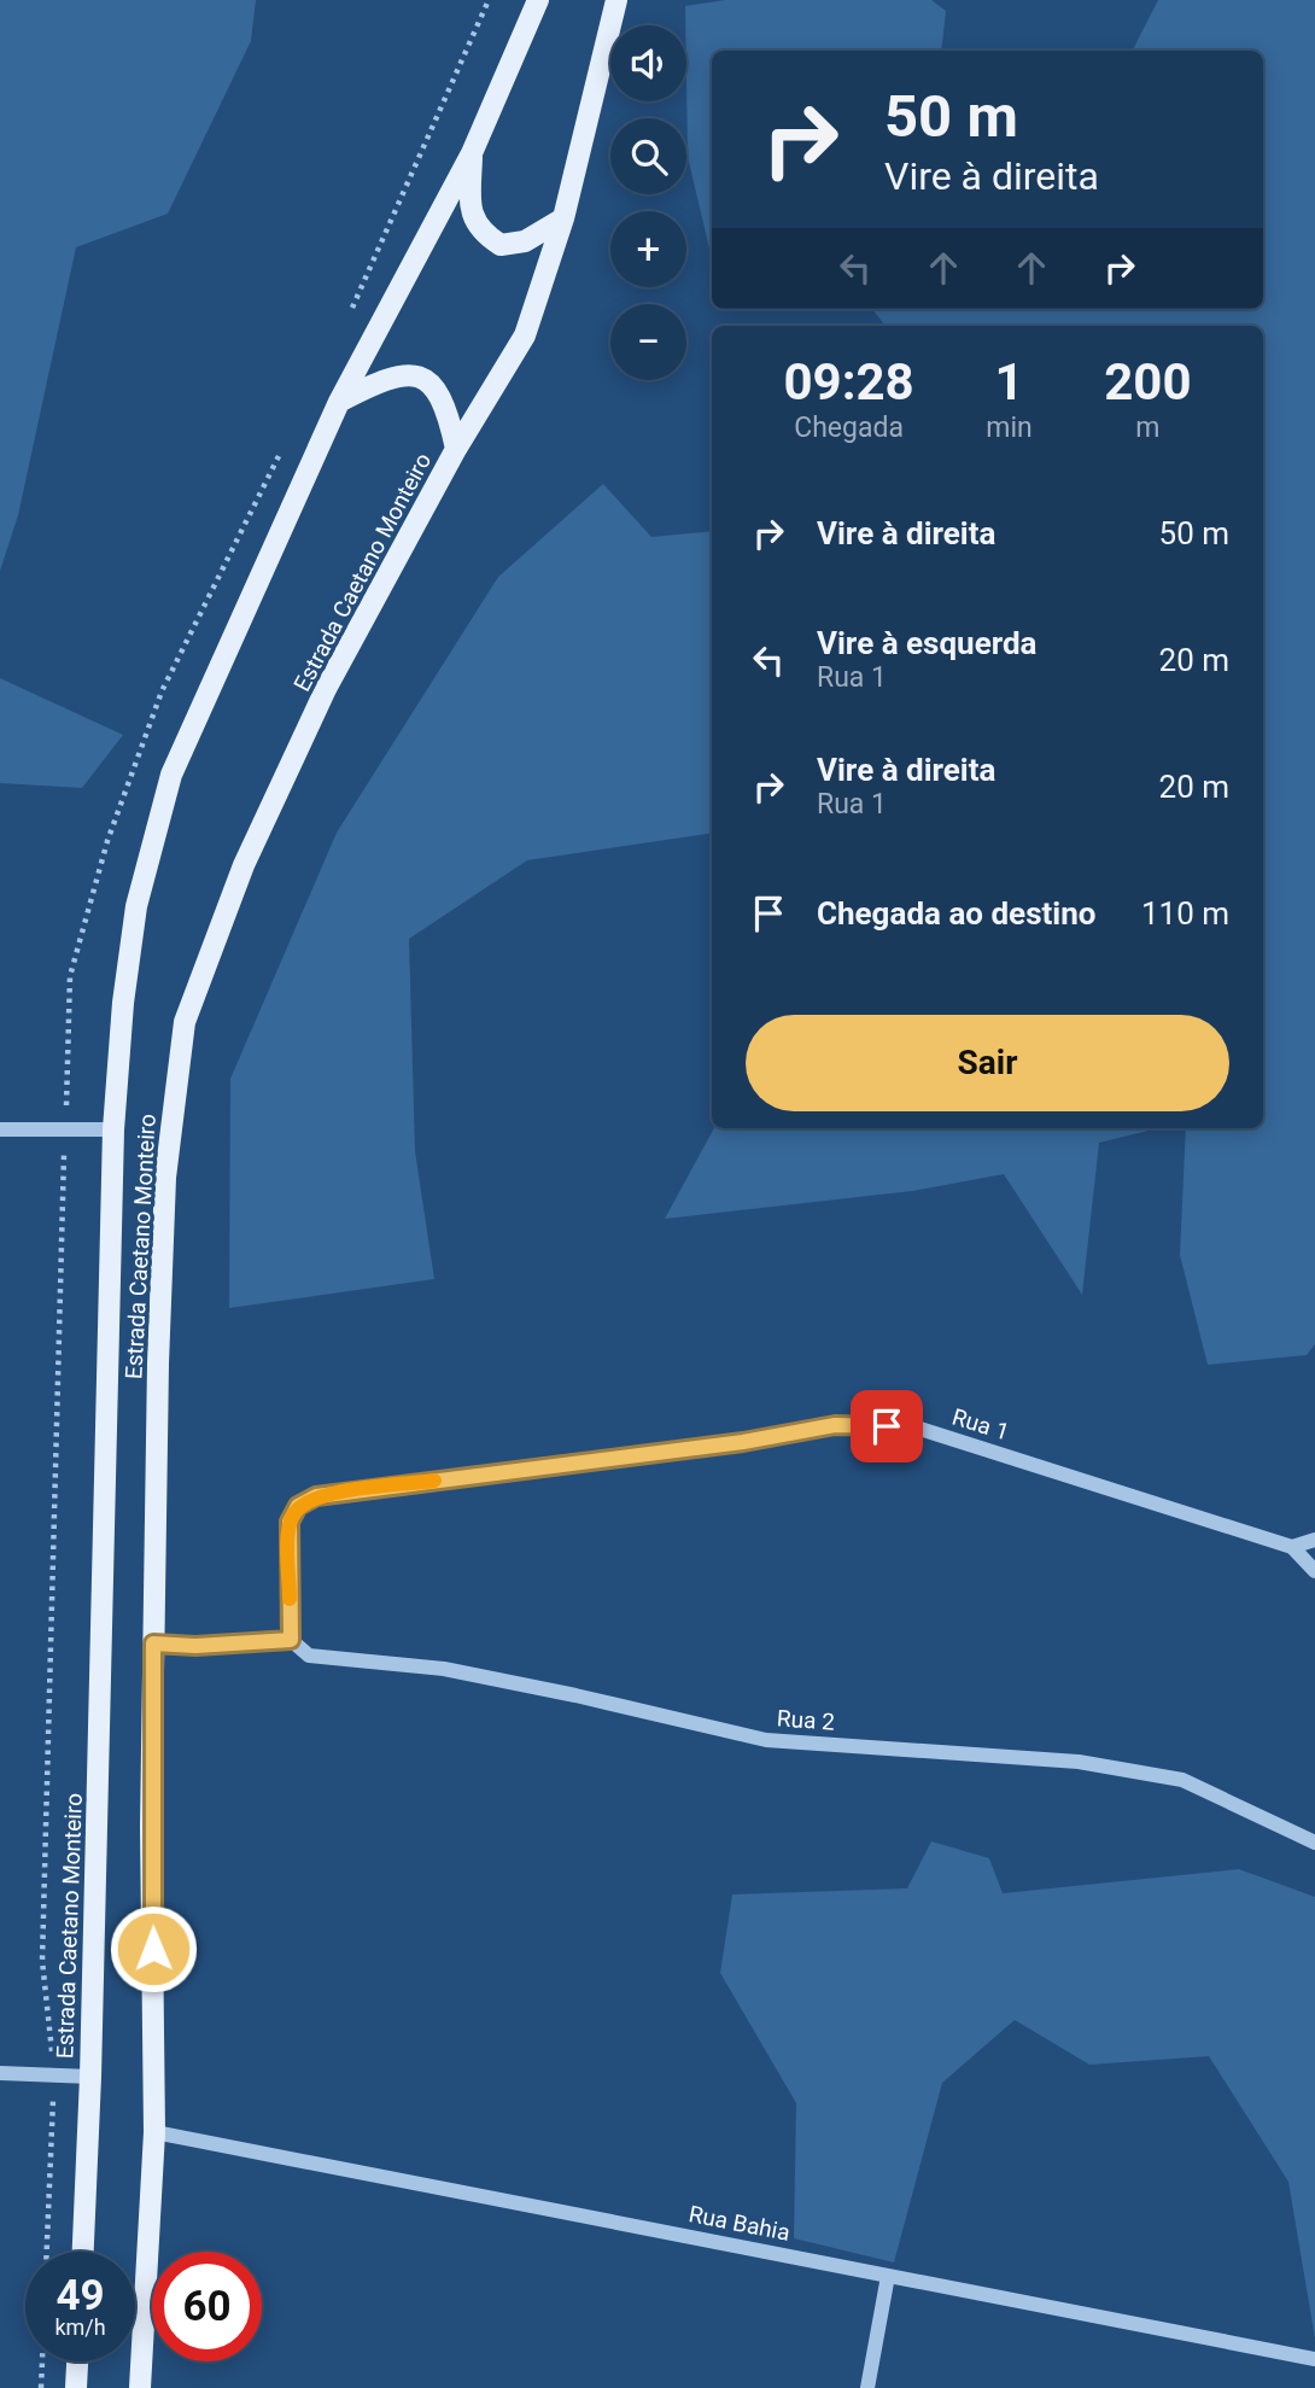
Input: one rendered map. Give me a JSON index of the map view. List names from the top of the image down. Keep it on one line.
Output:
{"streets":{"main road":["Estrada Caetano Monteiro"],"street":["Rua 1","Rua 2","Rua Bahia"]},"crossings":[["Estrada Caetano Monteiro","Rua Bahia"],["Rua 1","Rua 2"]],"page":{"map_buttons":["+","−"],"turn":["50 m","Vire à direita"],"eta":["09:28","Chegada","1","min","200","m"],"list":[{"name":"Vire à direita","value":"50 m"},{"name":"Vire à esquerda","note":"Rua 1","value":"20 m"},{"name":"Vire à direita","note":"Rua 1","value":"20 m"},{"name":"Chegada ao destino","value":"110 m"}],"buttons":"Sair","speed":"49 km/h","limit":"60"}}
